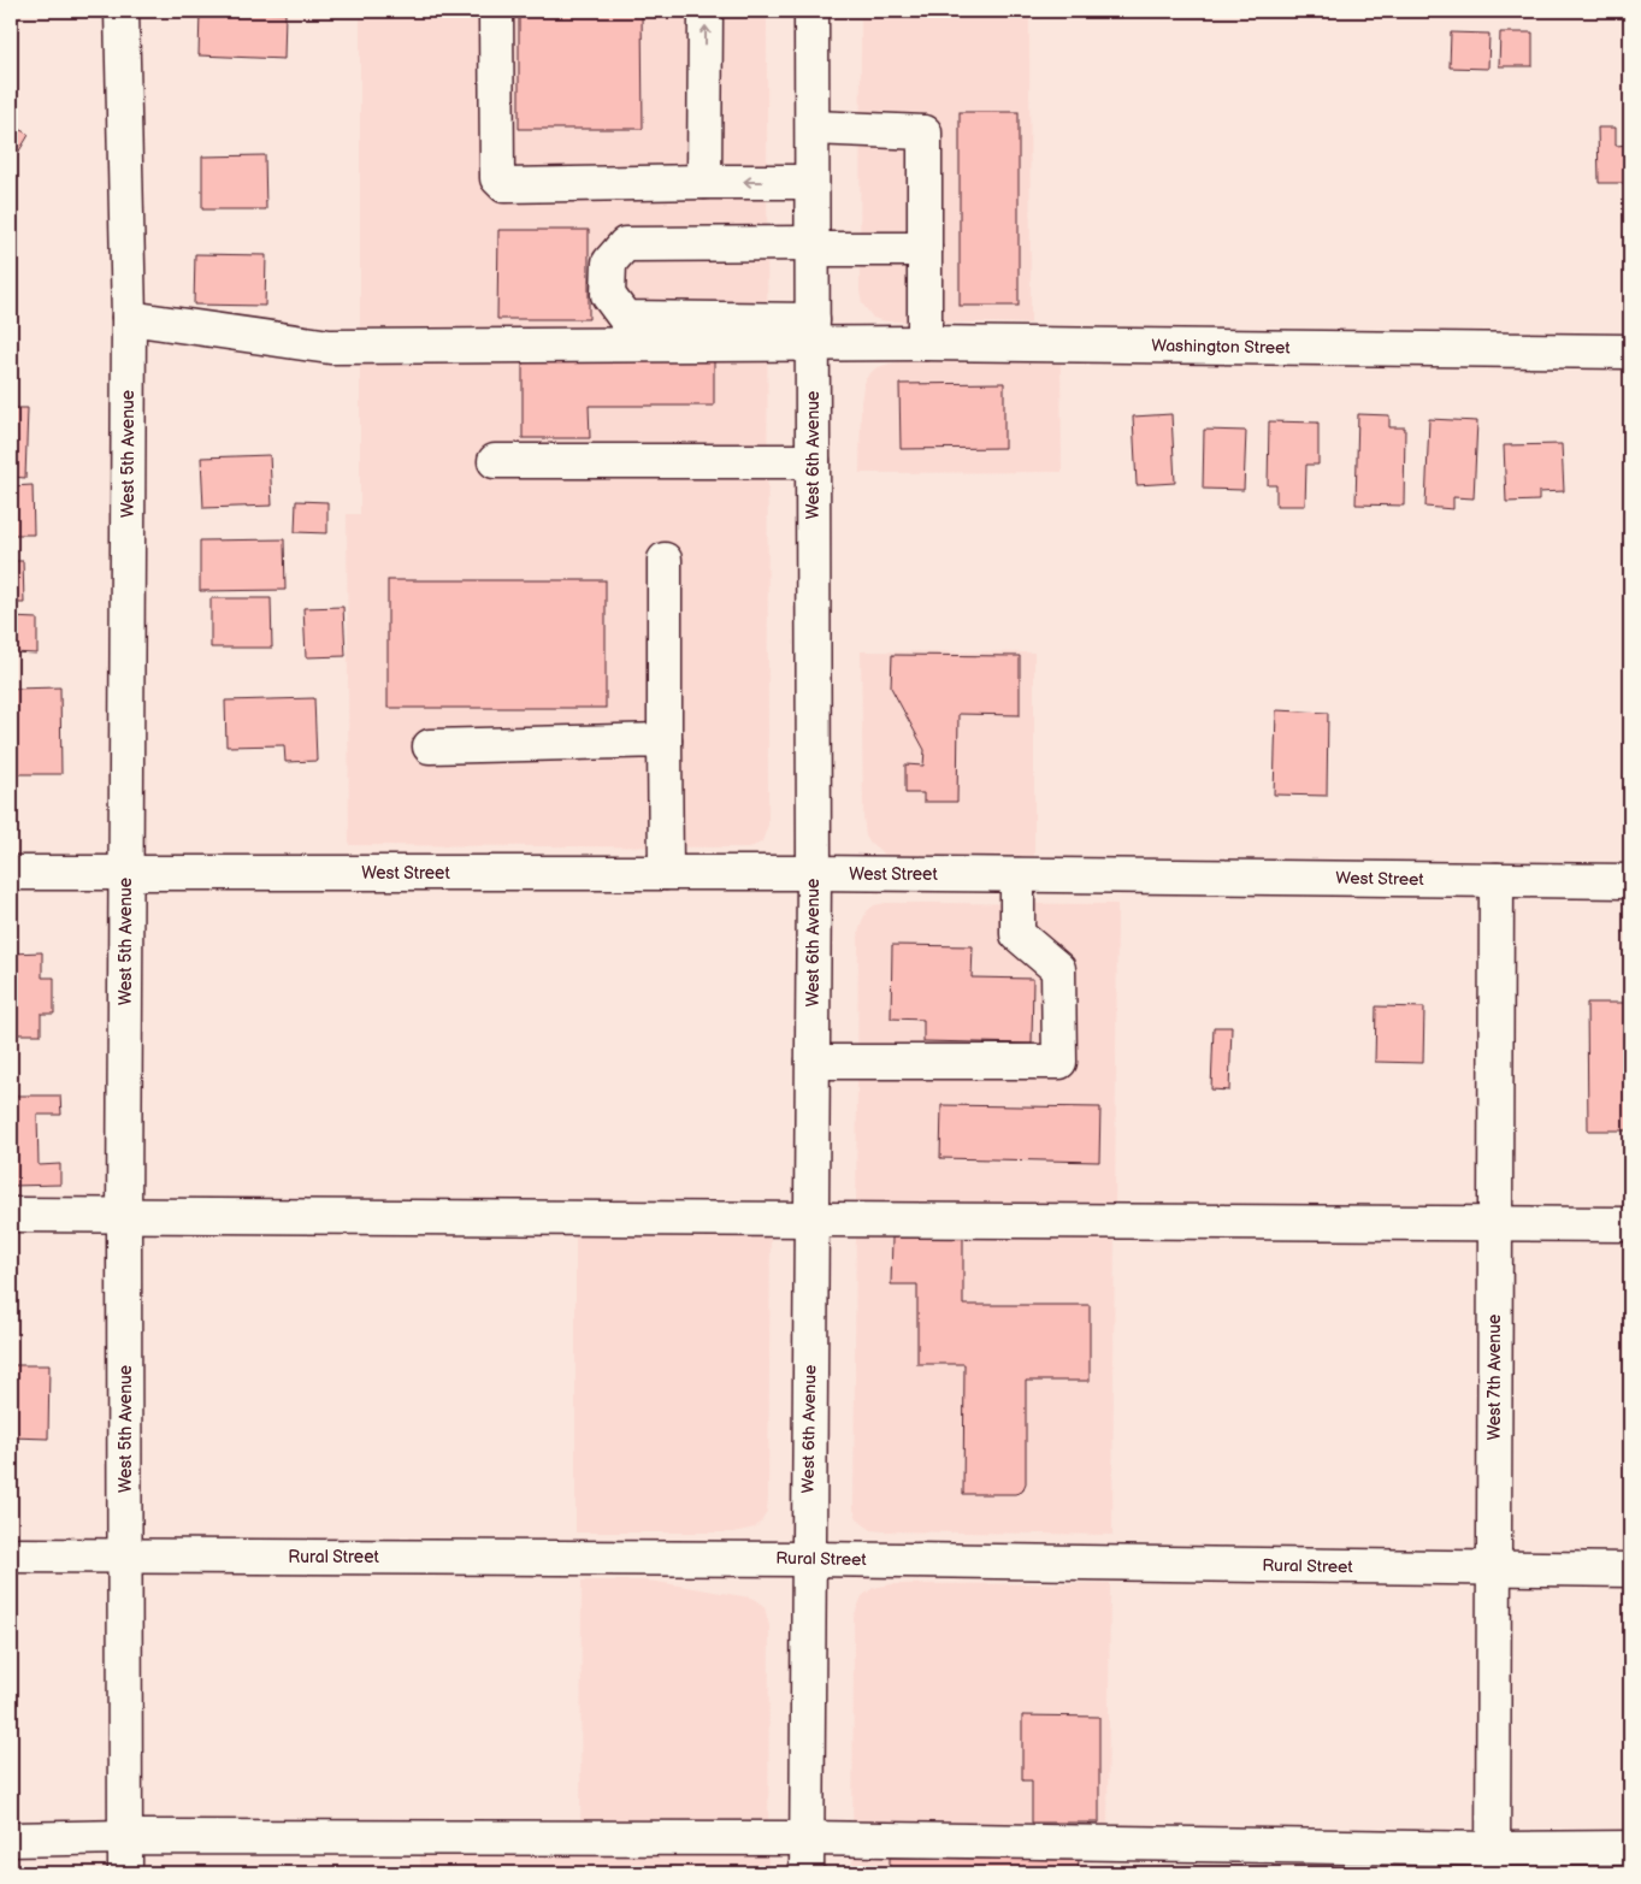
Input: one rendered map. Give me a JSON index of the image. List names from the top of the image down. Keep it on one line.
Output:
{"streets":{"street":["Washington Street","West 5th Avenue","West 6th Avenue","West Street","West 7th Avenue","Rural Street"]},"crossings":[["Washington Street","West 6th Avenue"],["West 5th Avenue","West Street"],["West 5th Avenue","Rural Street"],["West 6th Avenue","West Street"],["West 6th Avenue","Rural Street"],["West Street","West 7th Avenue"],["West 7th Avenue","Rural Street"]]}
